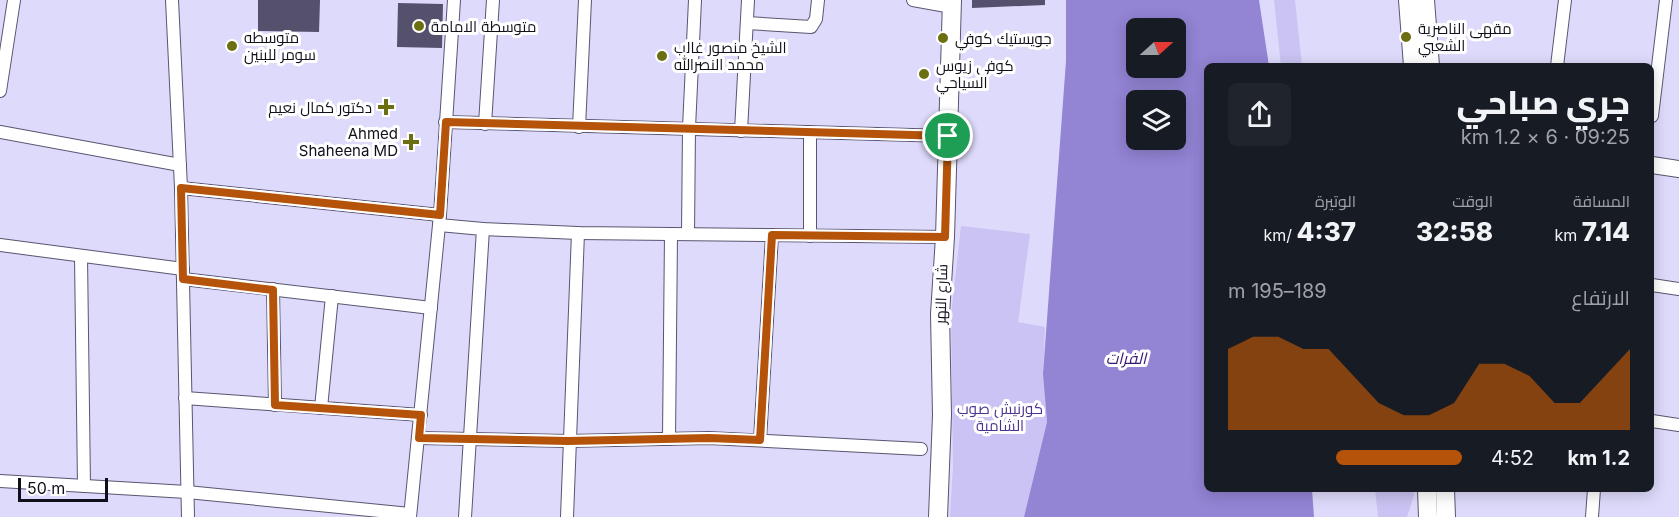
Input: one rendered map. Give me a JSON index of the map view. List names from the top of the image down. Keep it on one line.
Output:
{"streets":{"main road":["شارع النهر"]},"water":["الفرات"],"parks":["كورنيش صوب الشامية"],"places":{"other":["متوسطة الامامة","مقهى الناصرية الشعبي","جويستيك كوفي","متوسطه سومر للبنين","الشيخ منصور غالب محمد النصرالله","كوفي زيوس السياحي"],"health":["دكتور كمال نعيم","Ahmed Shaheena MD"]},"scale_bar":"50 m","north":"right","page":{"heading":["جري صباحي","09:25 · 6 × 1.2 km"],"stats":[["المسافة","7.14 km"],["الوقت","32:58"],["الوتيرة","4:37 /km"]],"chart":["الارتفاع","189–195 m"],"list":[{"name":"1.2 km","note":"4:52"}],"scale":"50 m"}}
